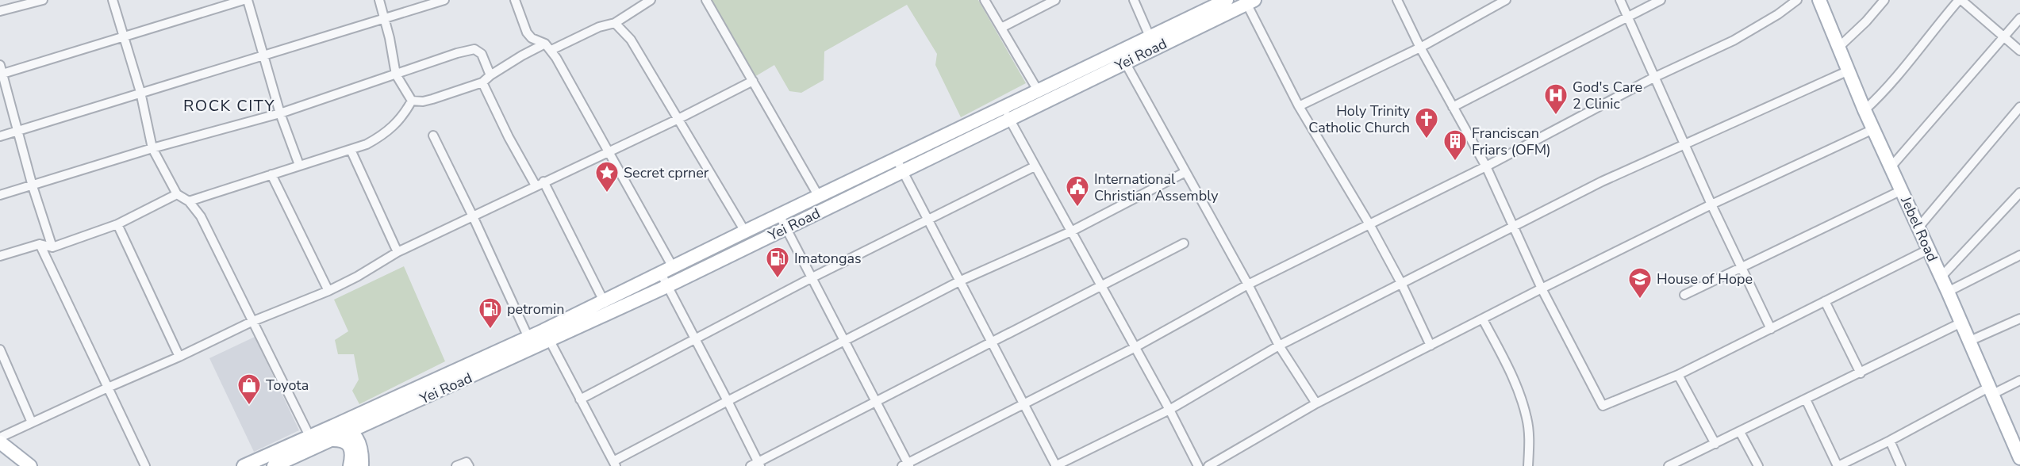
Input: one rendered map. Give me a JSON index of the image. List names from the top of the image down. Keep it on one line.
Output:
{"streets":{"main road":["Yei Road","Jebel Road"]},"districts":["ROCK CITY"],"places":{"hospital":["God's Care 2 Clinic"],"church":["Holy Trinity Catholic Church"],"building":["Franciscan Friars (OFM)"],"place":["Secret cprner"],"public building":["International Christian Assembly"],"fuel station":["Imatongas","petromin"],"school or university":["House of Hope"],"shop":["Toyota"]}}
